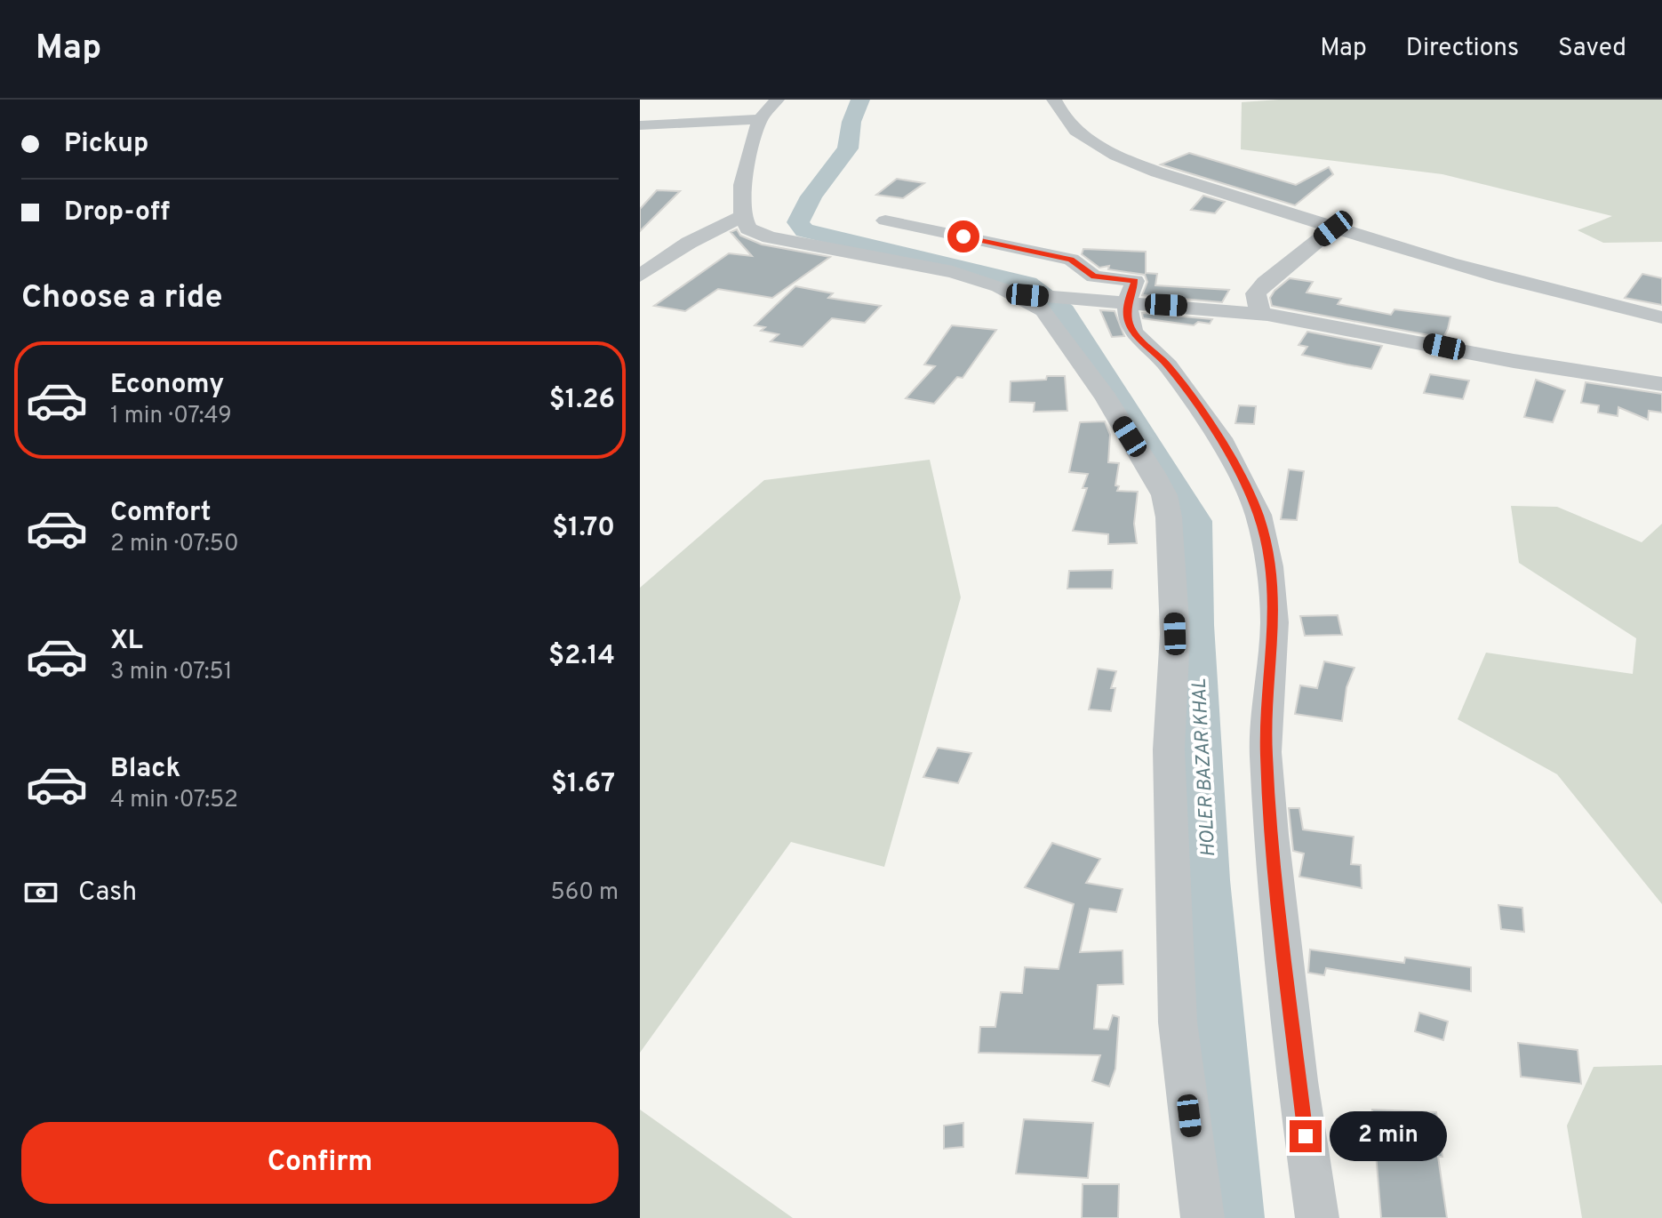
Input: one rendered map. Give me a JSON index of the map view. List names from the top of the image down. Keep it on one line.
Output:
{"water":["HOLER BAZAR KHAL"],"page":{"header":"Map","nav":["Map","Directions","Saved"],"banner":["Pickup","Drop-off"],"heading":"Choose a ride","list":[{"name":"Economy","note":"1 min · 07:49","value":"$1.26"},{"name":"Comfort","note":"2 min · 07:50","value":"$1.70"},{"name":"XL","note":"3 min · 07:51","value":"$2.14"},{"name":"Black","note":"4 min · 07:52","value":"$1.67"}],"pay":["Cash","560 m"],"buttons":"Confirm","bubble":"2 min"}}
